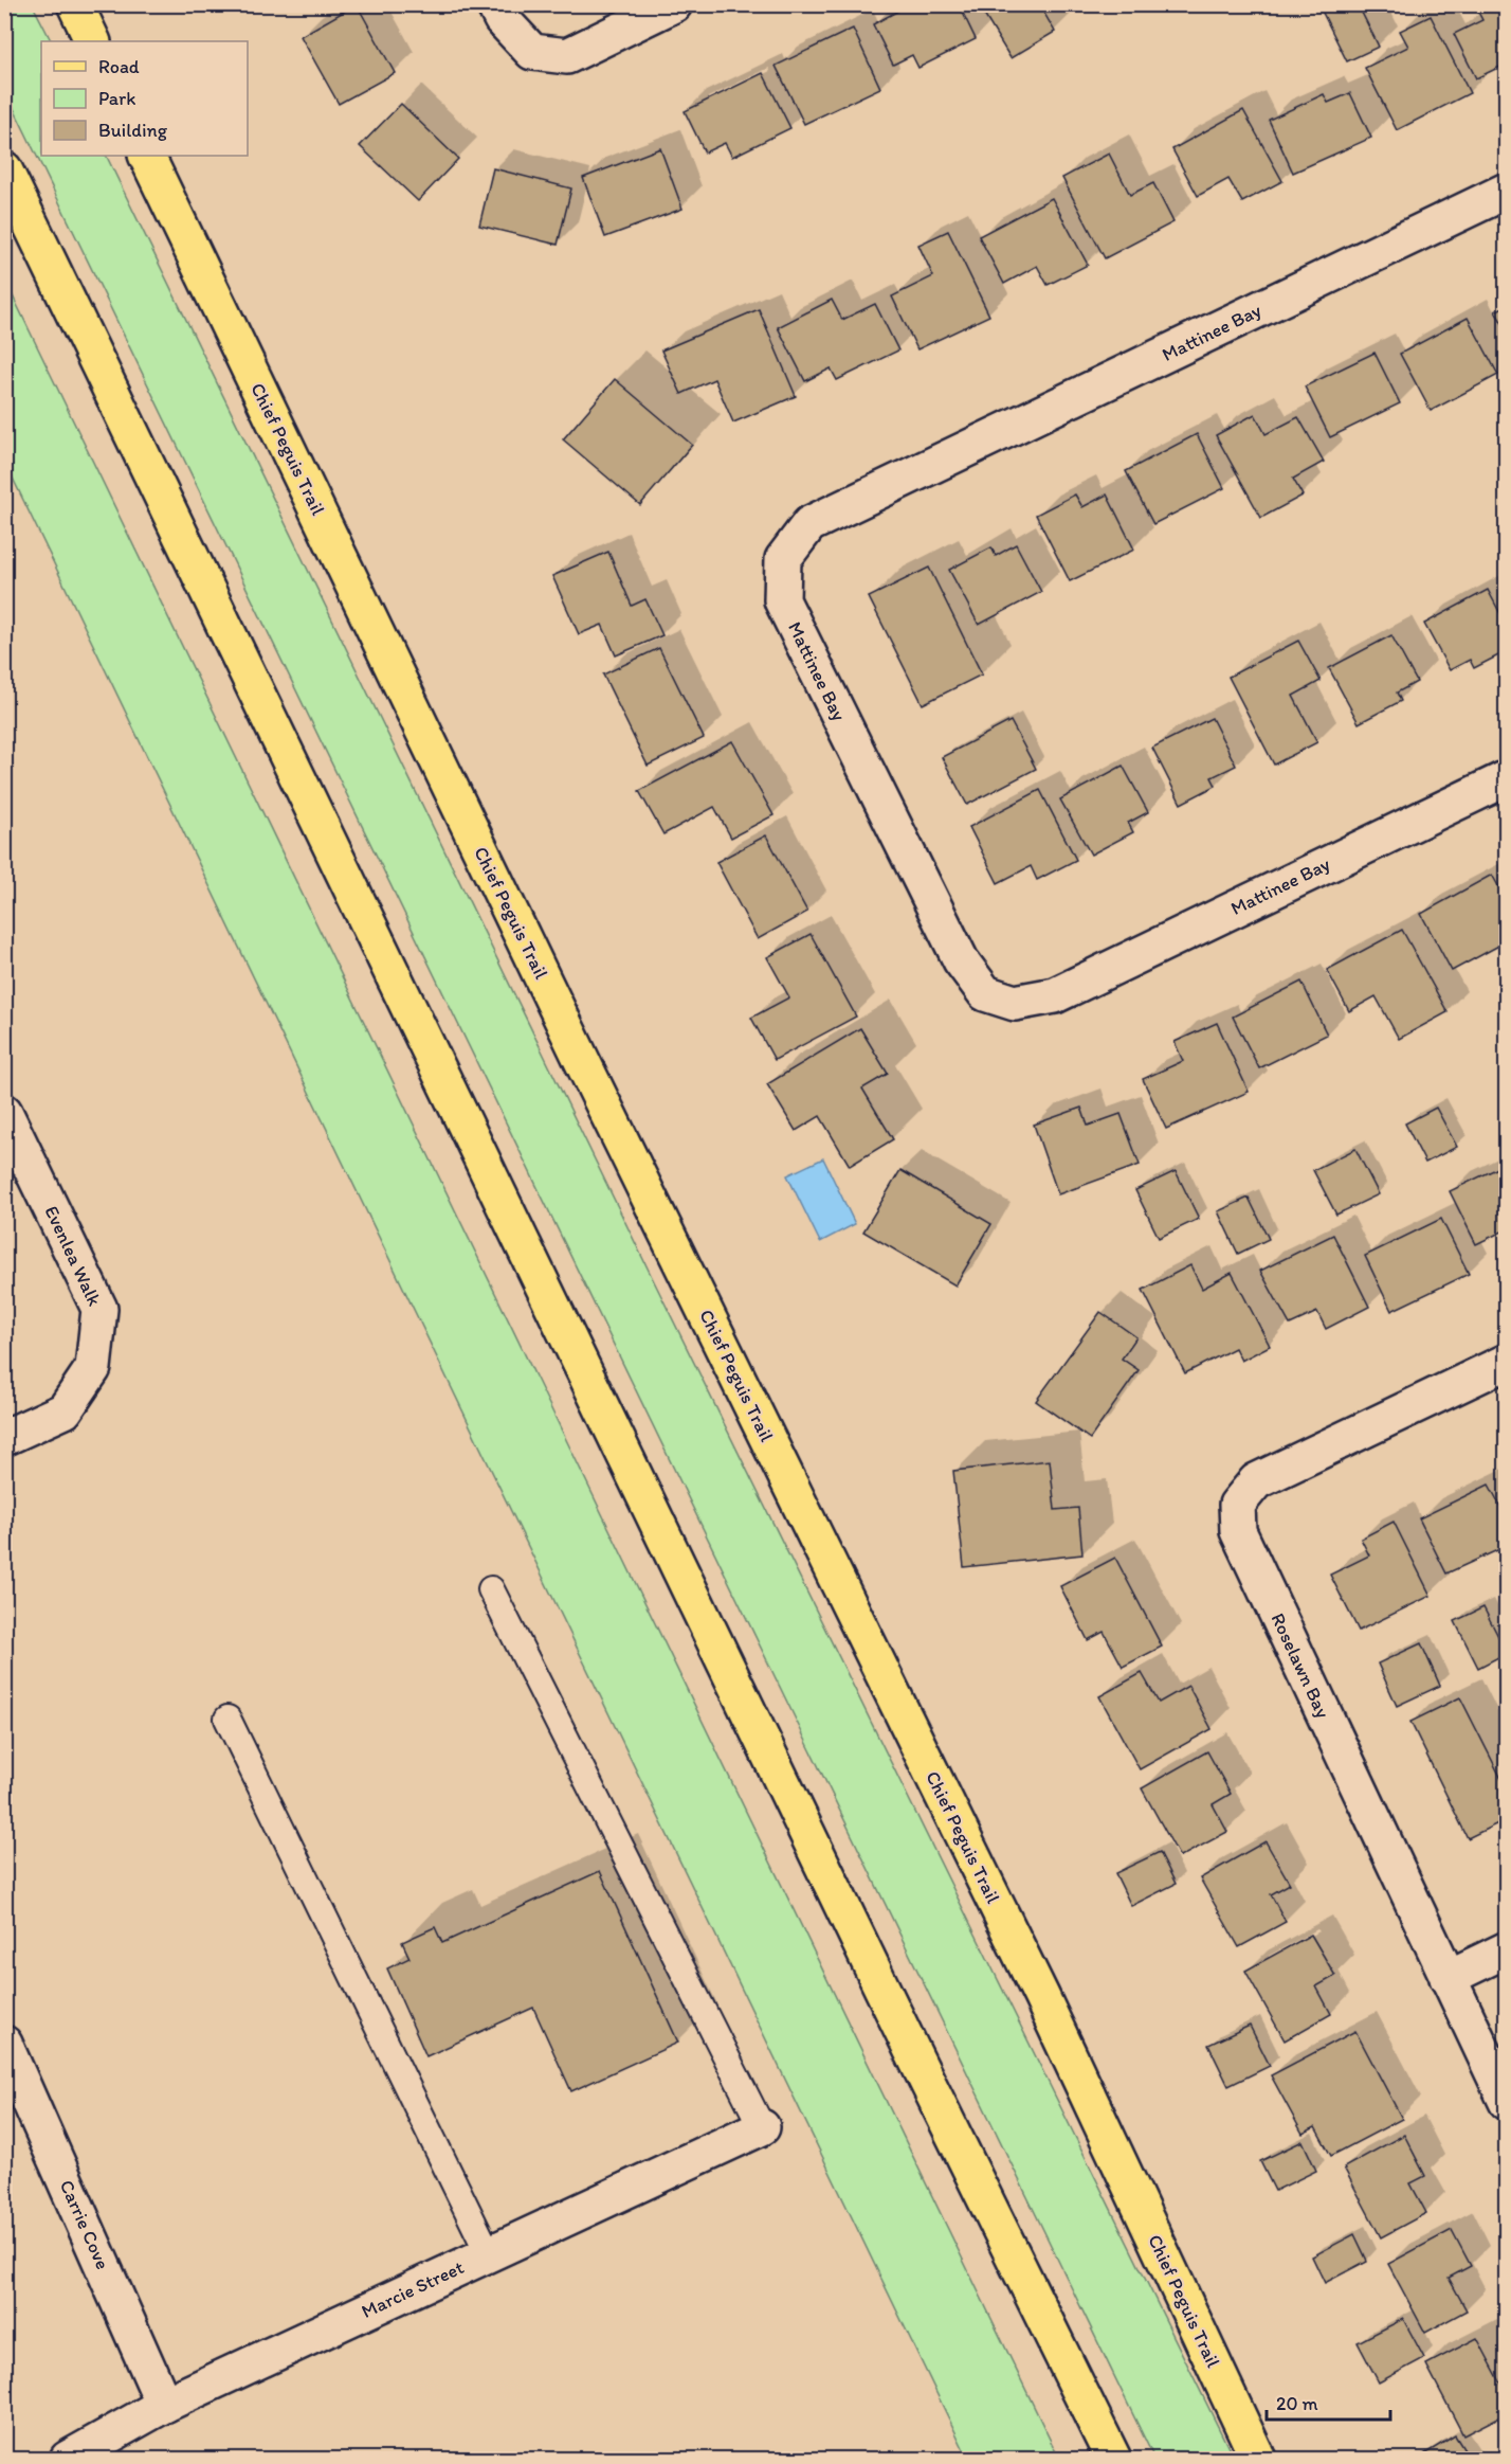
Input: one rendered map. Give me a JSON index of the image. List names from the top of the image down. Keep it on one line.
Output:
{"streets":{"main road":["Chief Peguis Trail"],"street":["Mattinee Bay","Evenlea Walk","Roselawn Bay","Carrie Cove","Marcie Street"]},"crossings":[["Carrie Cove","Marcie Street"]],"legend":["Road","Park","Building"],"scale_bar":"20 m"}
